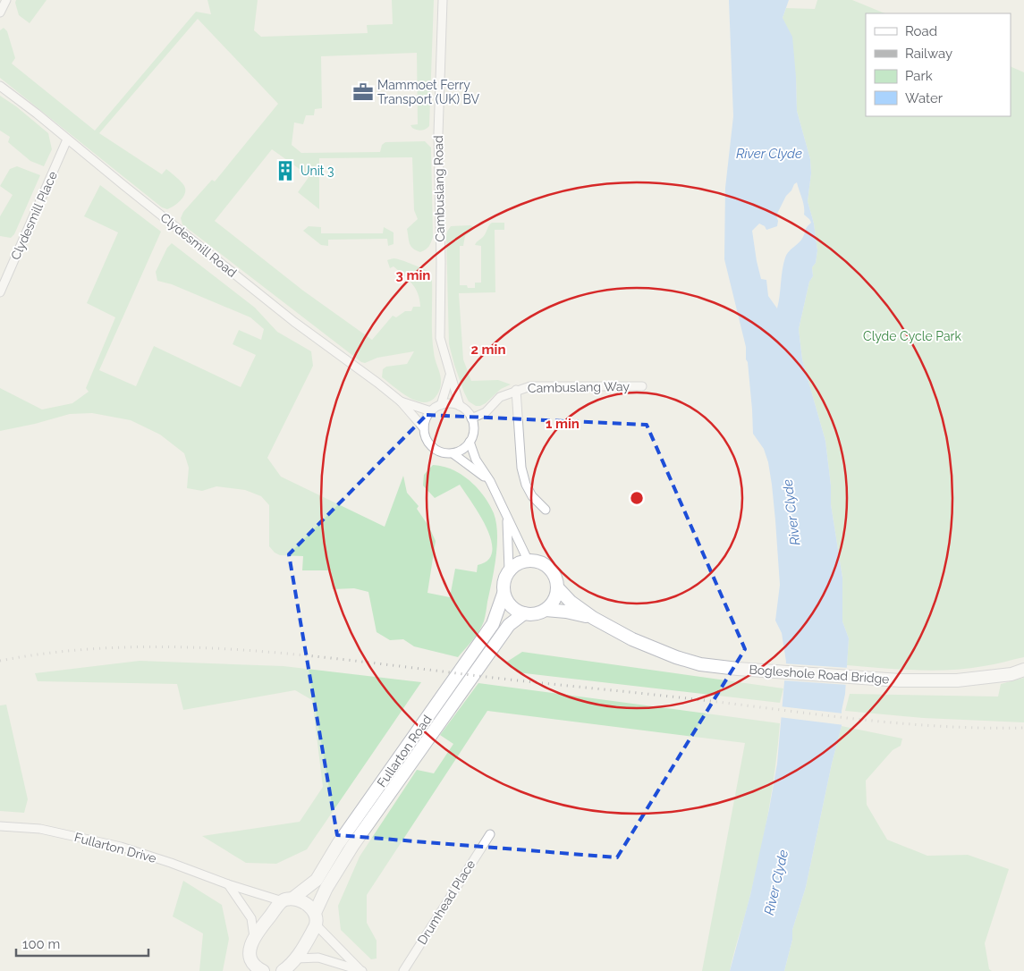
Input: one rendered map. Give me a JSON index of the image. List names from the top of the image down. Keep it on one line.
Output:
{"streets":{"street":["Cambuslang Road","Clydesmill Place","Clydesmill Road","Cambuslang Way","Bogleshole Road Bridge","Fullarton Road","Fullarton Drive","Drumhead Place"]},"crossings":[["Cambuslang Road","Clydesmill Road"],["Cambuslang Road","Cambuslang Way"],["Clydesmill Place","Clydesmill Road"],["Clydesmill Road","Cambuslang Way"],["Fullarton Road","Fullarton Drive"]],"water":["River Clyde"],"parks":["Clyde Cycle Park"],"places":{"office":["Mammoet Ferry Transport (UK) BV"],"building":["Unit 3"]},"legend":["Road","Railway","Park","Water"],"scale_bar":"100 m","rings":["3 min","2 min","1 min"]}
